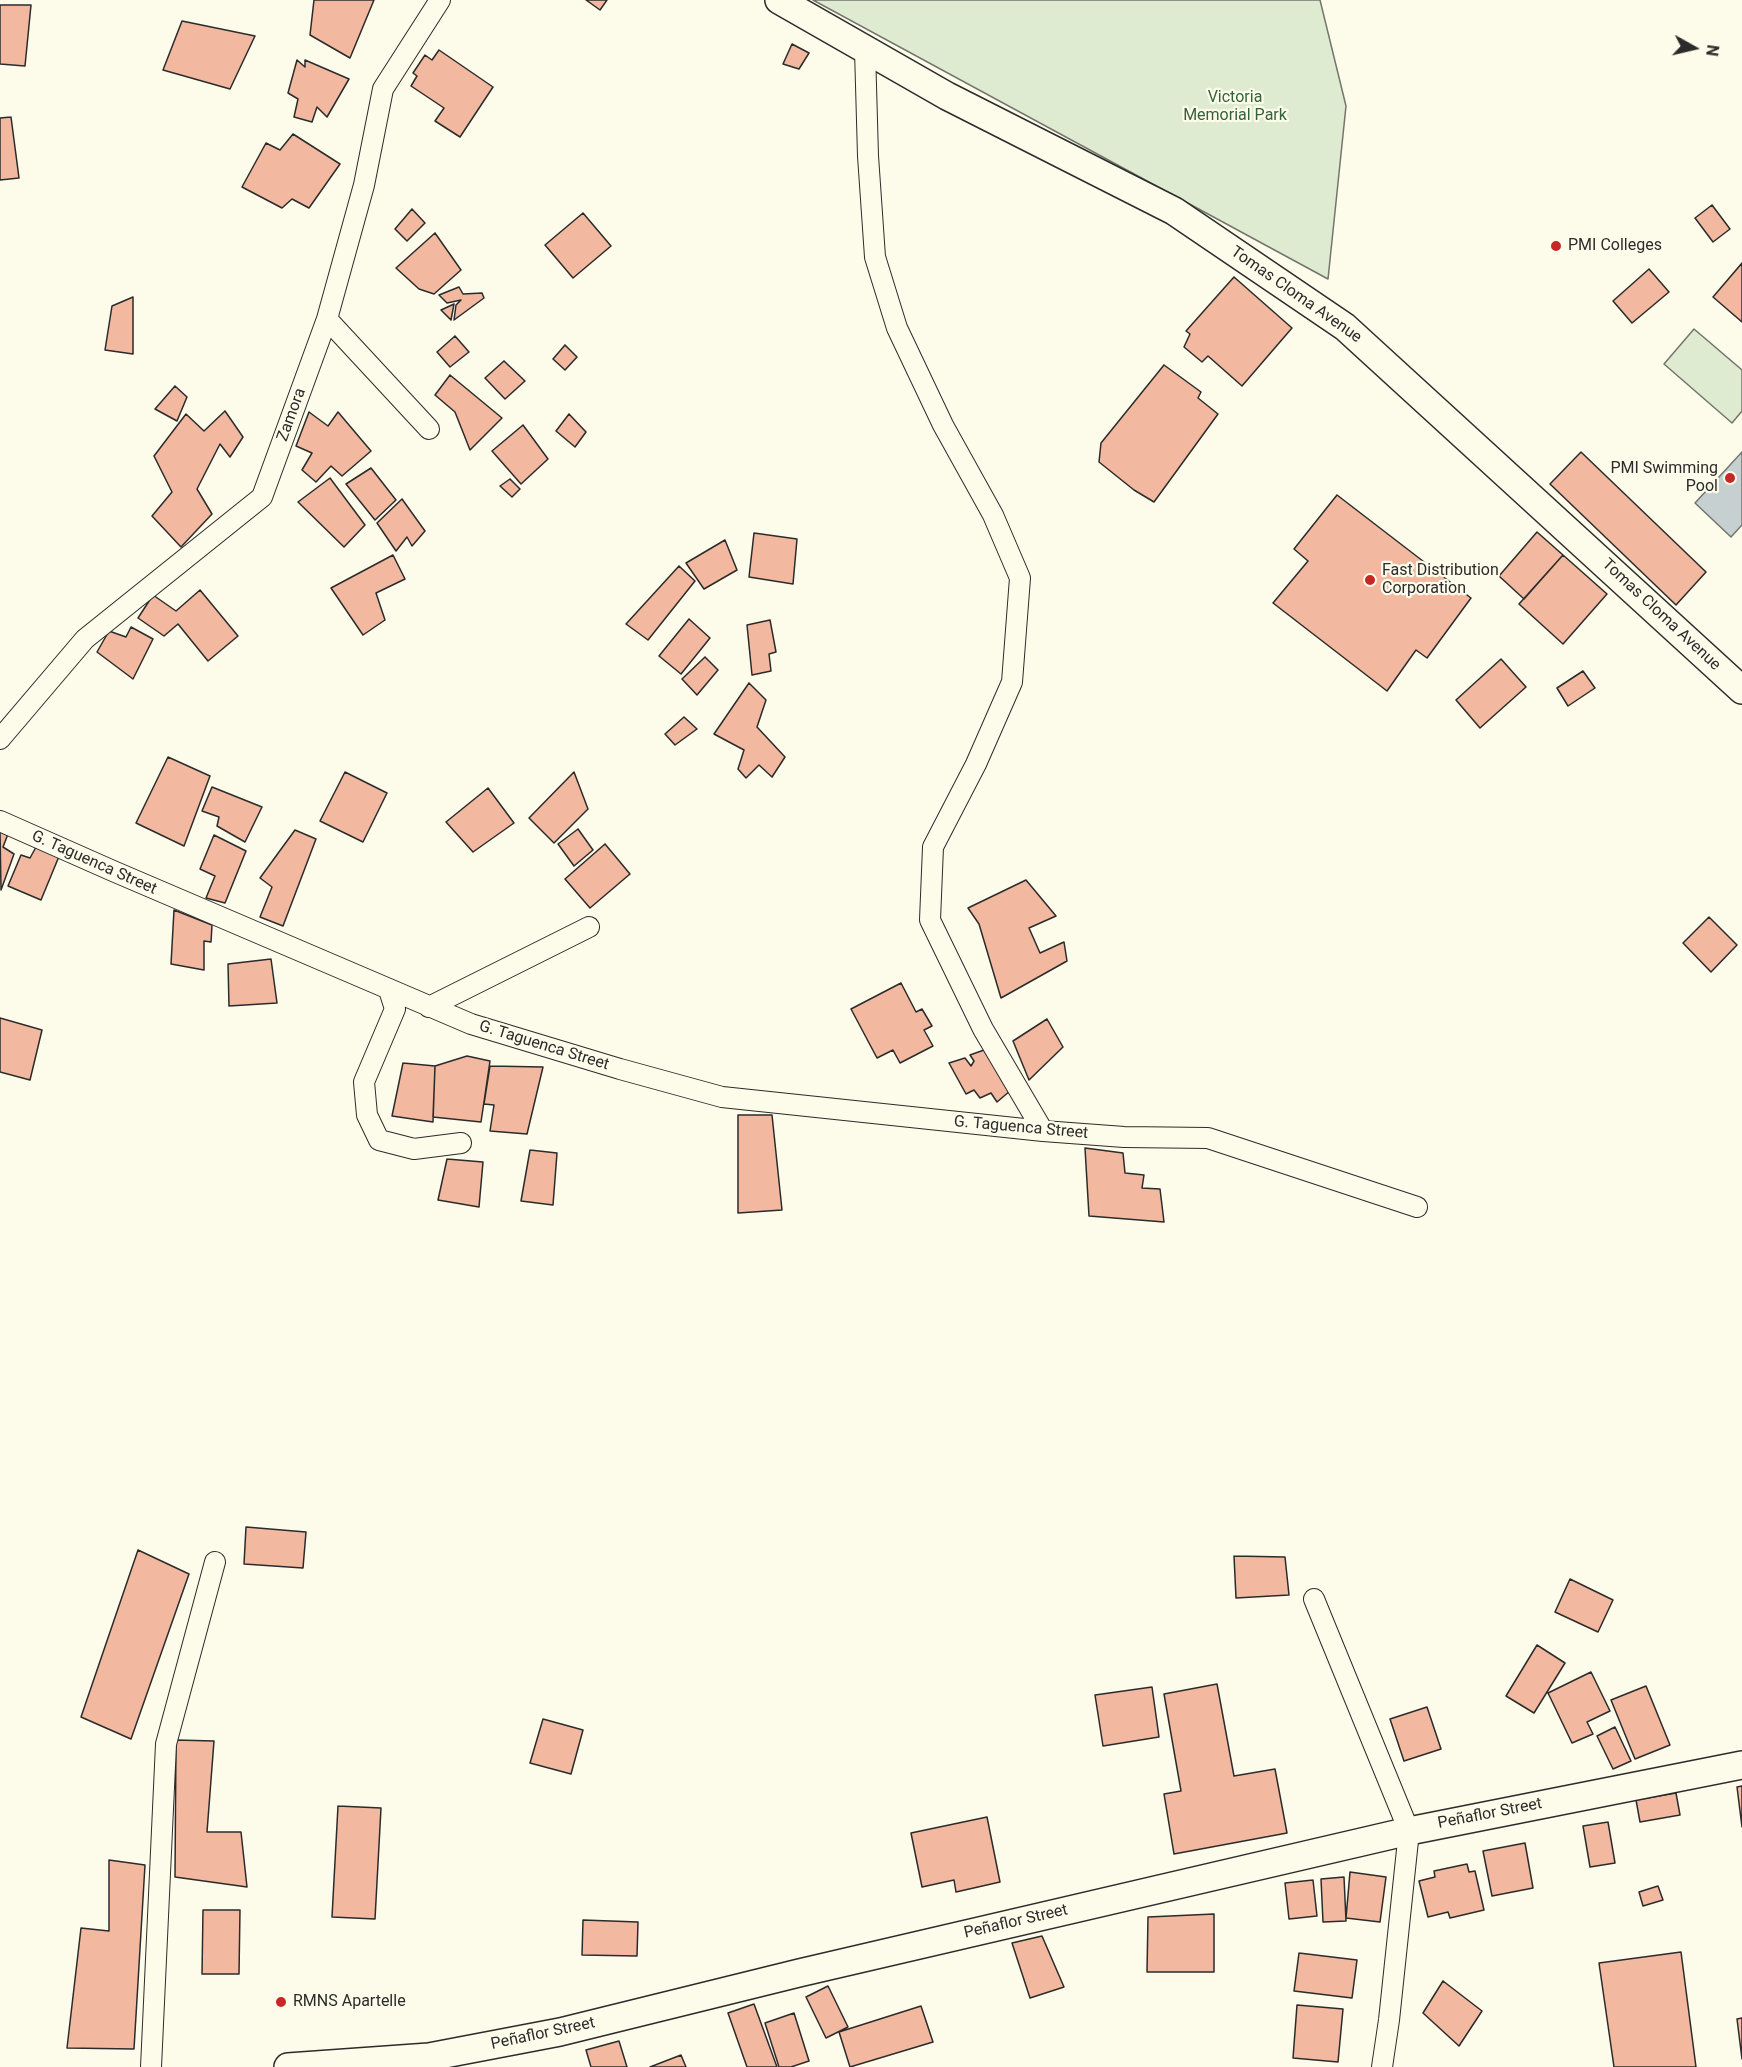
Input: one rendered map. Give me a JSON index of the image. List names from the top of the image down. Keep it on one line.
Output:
{"streets":{"main road":["Tomas Cloma Avenue","Peñaflor Street"],"street":["Zamora","G. Taguenca Street"]},"parks":["Victoria Memorial Park"],"places":["PMI Colleges","PMI Swimming Pool","Fast Distribution Corporation","RMNS Apartelle"],"north":"right"}
